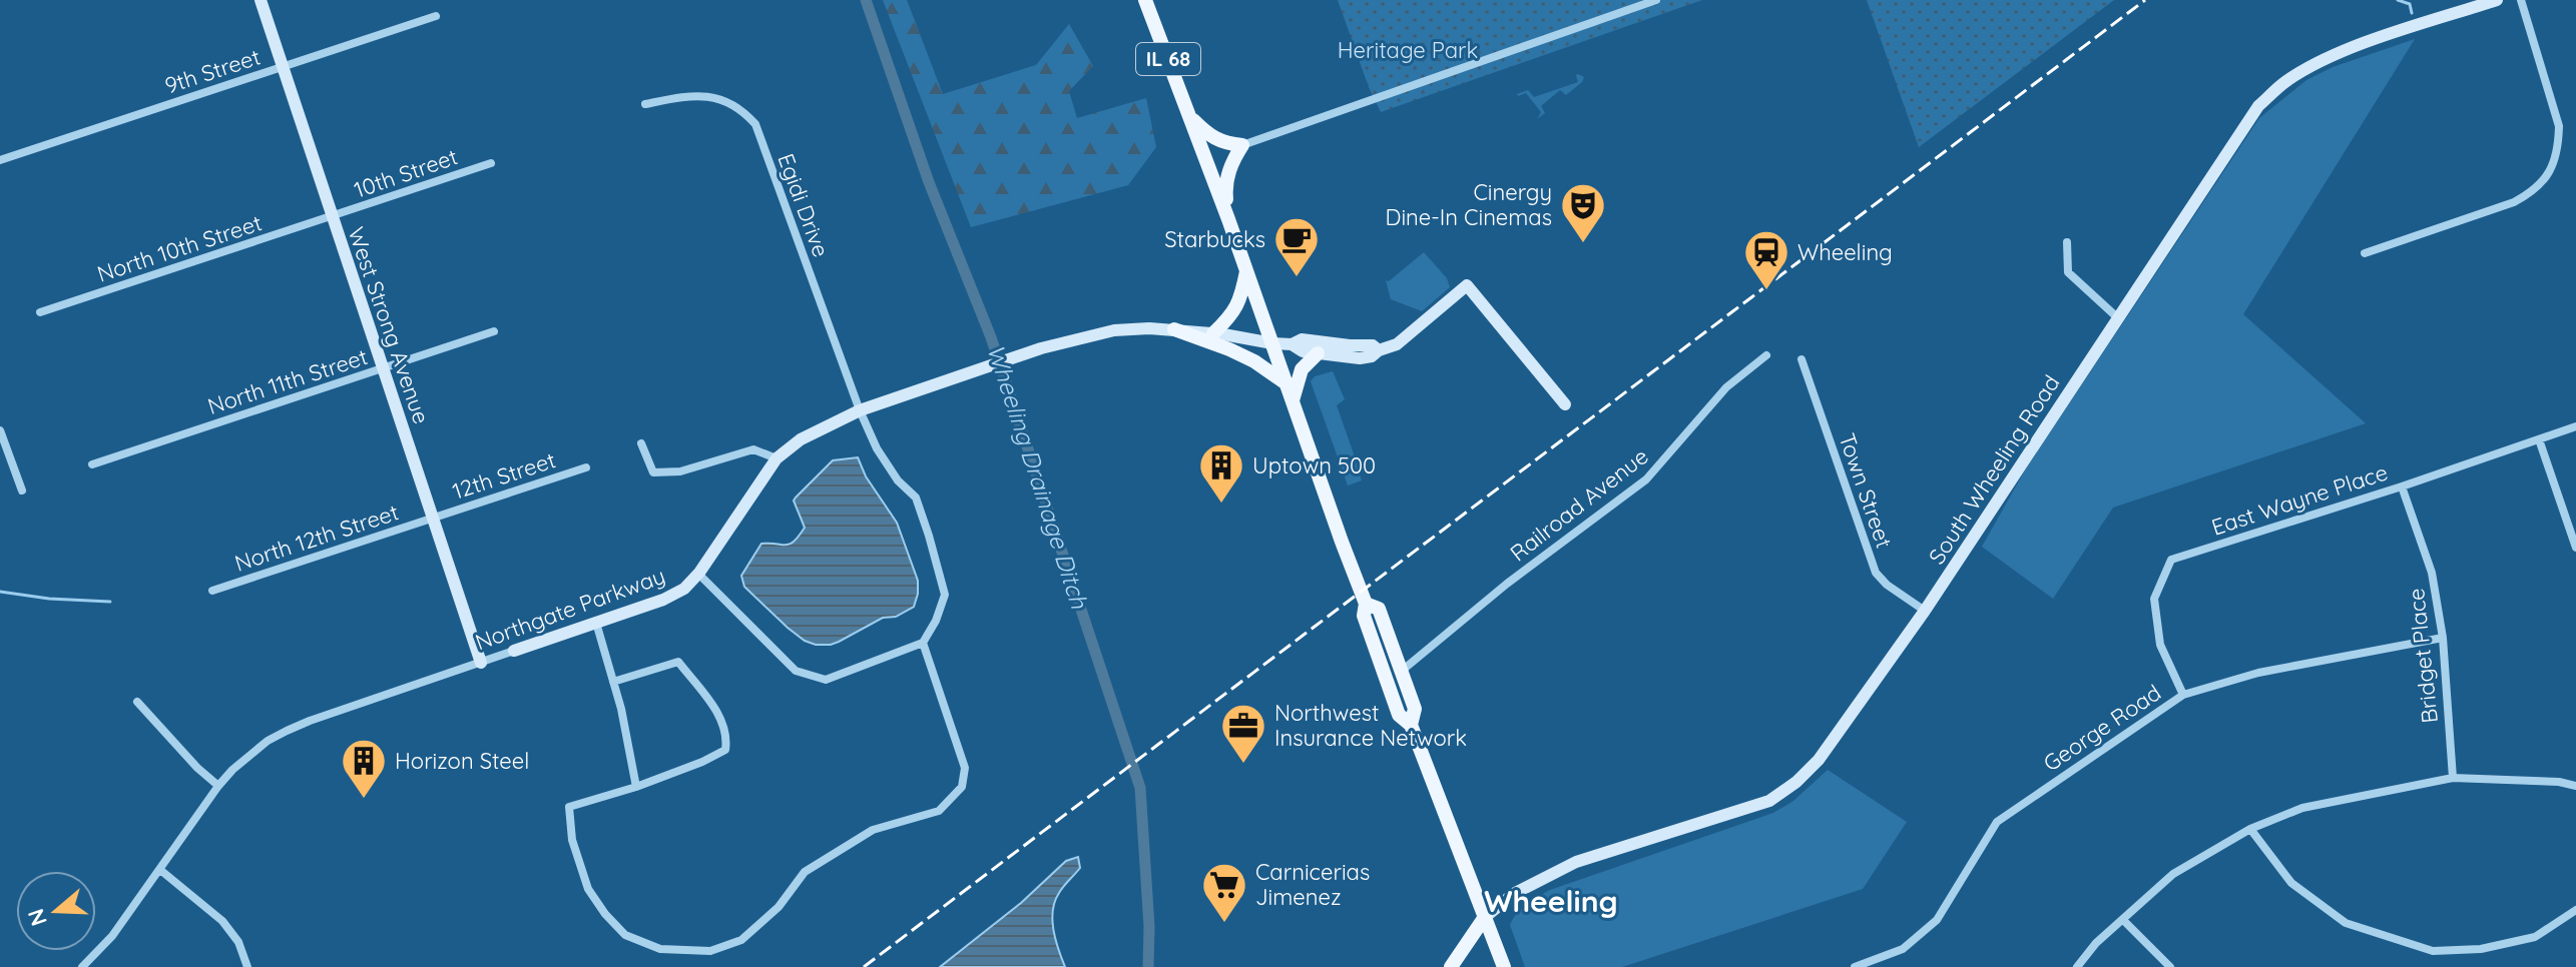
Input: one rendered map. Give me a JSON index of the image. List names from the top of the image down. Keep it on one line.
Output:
{"streets":{"main road":["IL 68"],"street":["9th Street","10th Street","Egidi Drive","North 10th Street","West Strong Avenue","North 11th Street","South Wheeling Road","12th Street","Town Street","East Wayne Place","Railroad Avenue","North 12th Street","Northgate Parkway","Bridget Place","George Road"]},"crossings":[["IL 68","South Wheeling Road"],["IL 68","Railroad Avenue"],["IL 68","Northgate Parkway"],["9th Street","West Strong Avenue"],["10th Street","North 10th Street"],["10th Street","West Strong Avenue"],["Egidi Drive","Northgate Parkway"],["North 10th Street","West Strong Avenue"],["West Strong Avenue","North 11th Street"],["West Strong Avenue","12th Street"],["West Strong Avenue","North 12th Street"],["West Strong Avenue","Northgate Parkway"],["South Wheeling Road","Town Street"],["12th Street","North 12th Street"],["East Wayne Place","Bridget Place"],["East Wayne Place","George Road"],["Bridget Place","George Road"]],"districts":["Wheeling"],"water":["Wheeling Drainage Ditch"],"parks":["Heritage Park"],"places":{"theatre":["Cinergy Dine-In Cinemas"],"cafe":["Starbucks"],"station":["Wheeling"],"building":["Uptown 500","Horizon Steel"],"office":["Northwest Insurance Network"],"supermarket":["Carnicerias Jimenez"]},"north":"left"}
